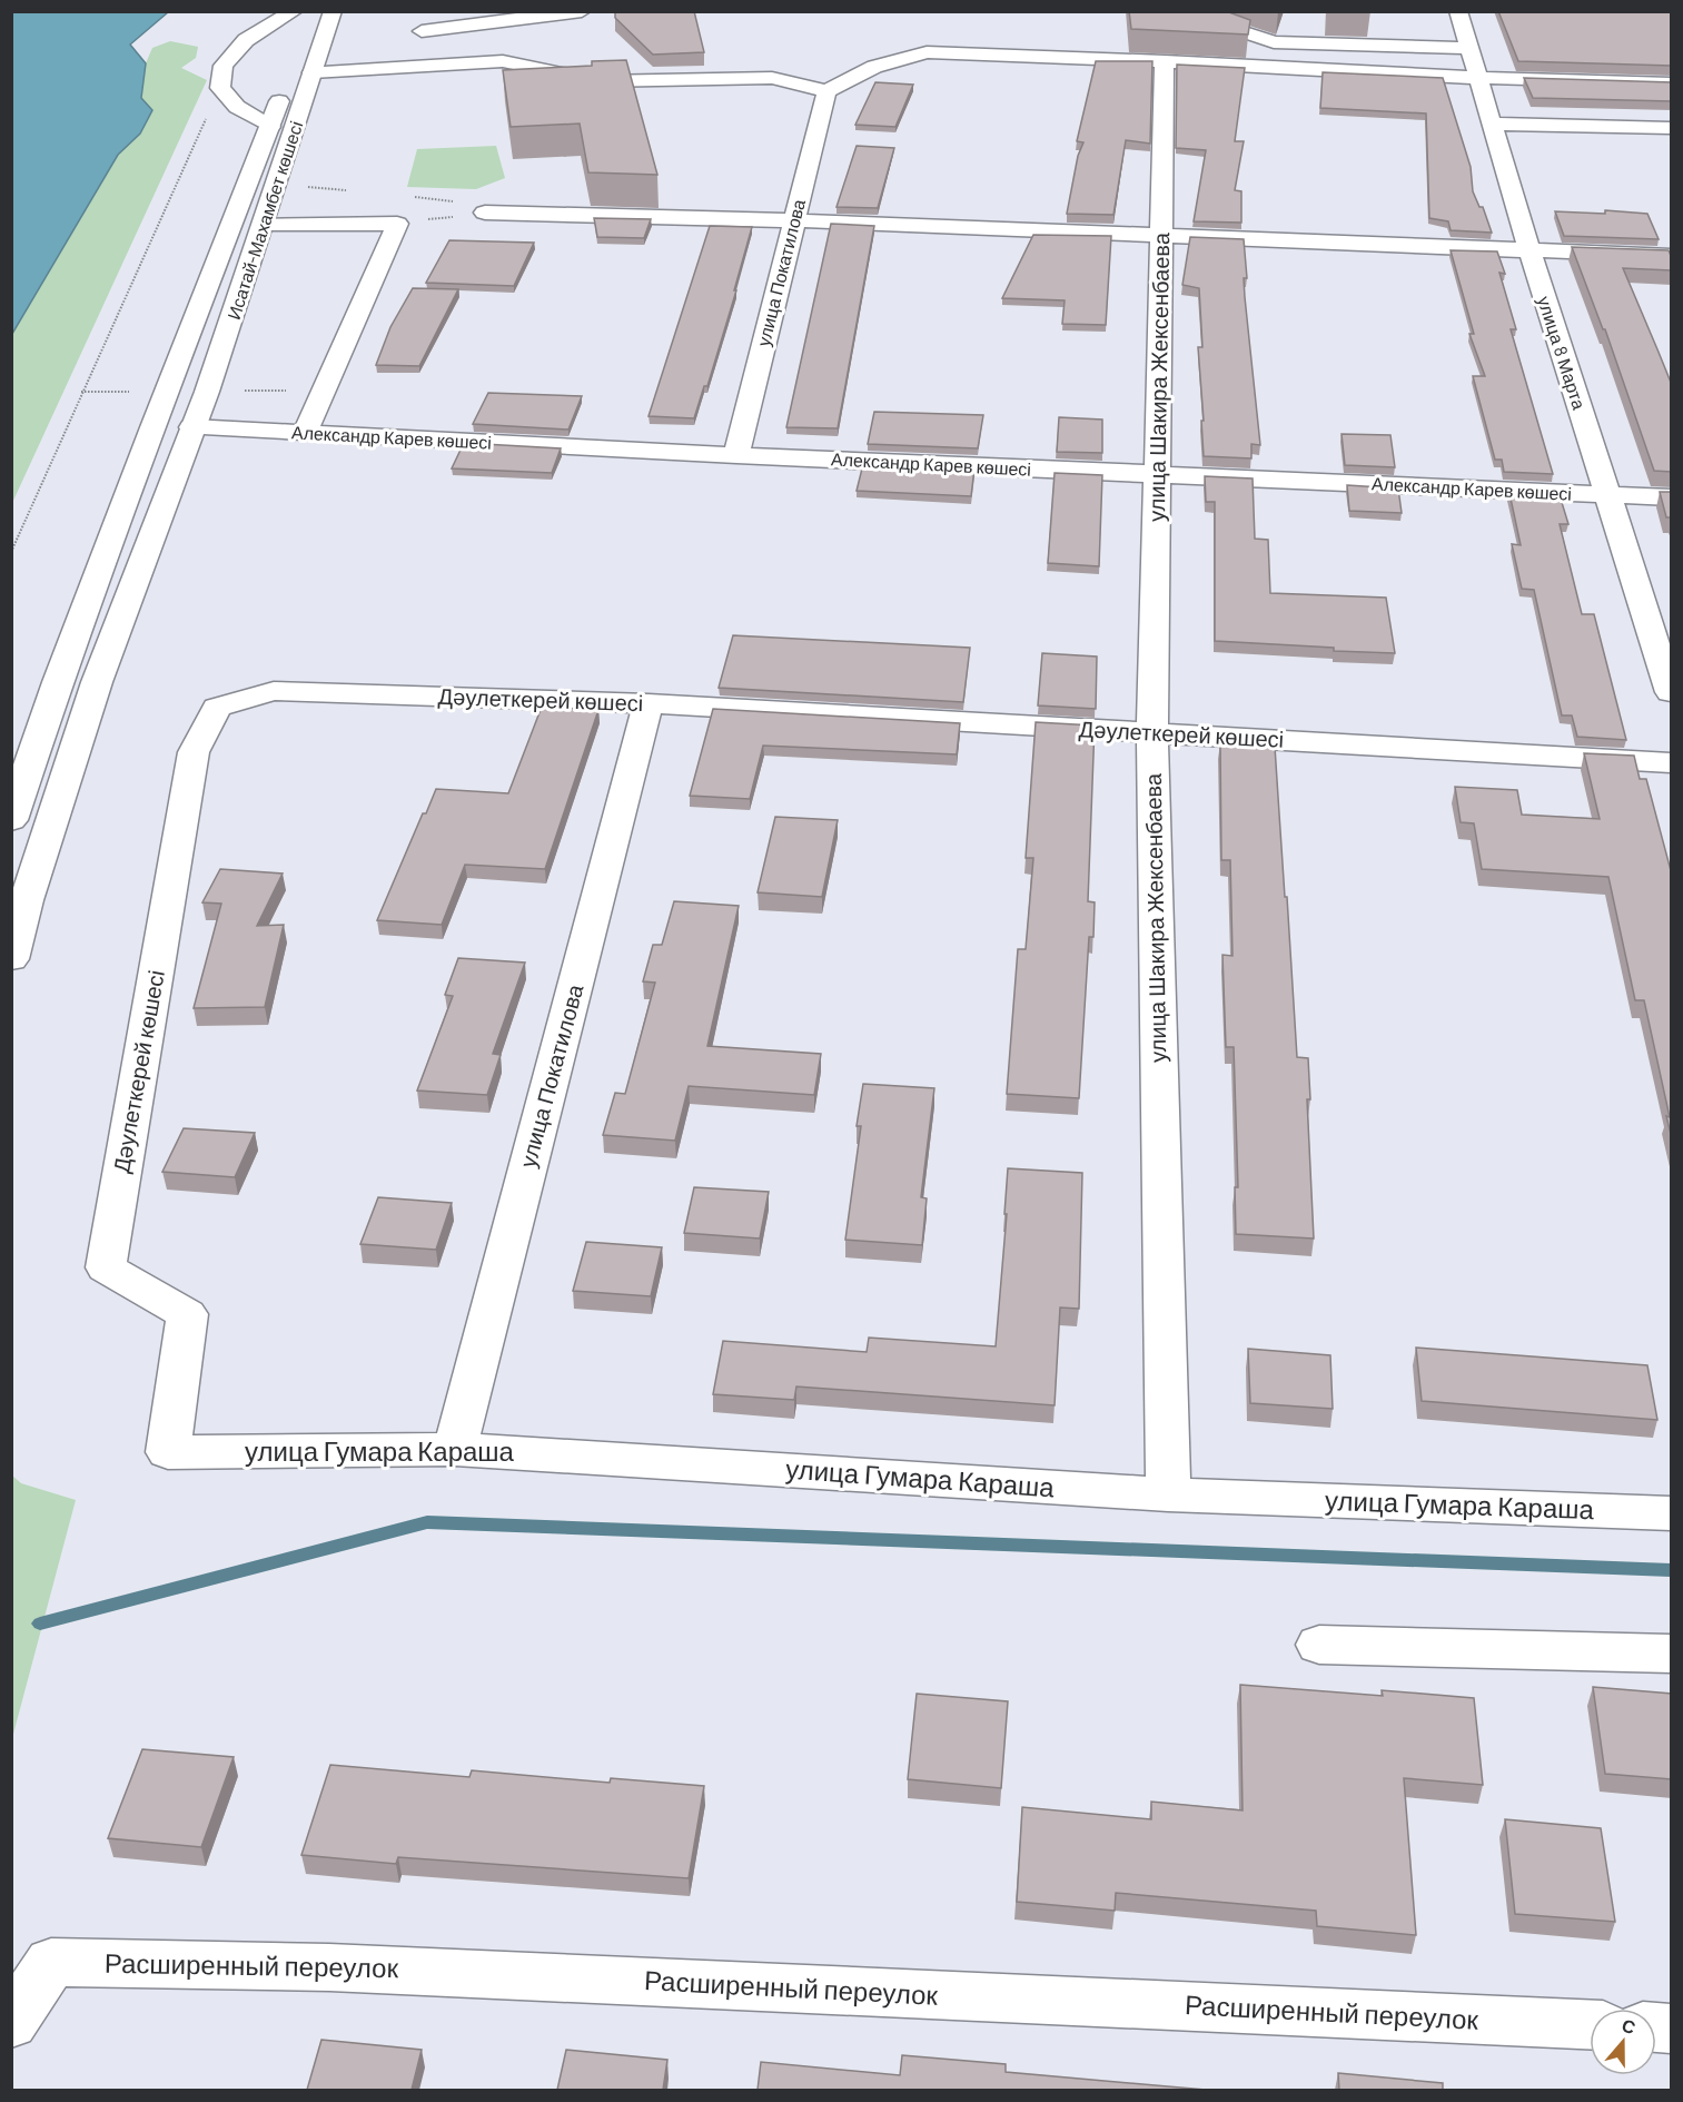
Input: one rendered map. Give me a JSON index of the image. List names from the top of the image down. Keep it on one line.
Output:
{"streets":{"street":["Исатай-Махамбет көшесі","улица Покатилова","улица 8 Марта","улица Шакира Жексенбаева","Александр Карев көшесі","Дәулеткерей көшесі","улица Гумара Караша","Расширенный переулок"]},"crossings":[["Исатай-Махамбет көшесі","Александр Карев көшесі"],["улица Покатилова","Александр Карев көшесі"],["улица Покатилова","Дәулеткерей көшесі"],["улица Покатилова","улица Гумара Караша"],["улица 8 Марта","Александр Карев көшесі"],["улица Шакира Жексенбаева","Александр Карев көшесі"],["улица Шакира Жексенбаева","Дәулеткерей көшесі"],["улица Шакира Жексенбаева","улица Гумара Караша"],["Дәулеткерей көшесі","улица Гумара Караша"]],"north":"top"}
